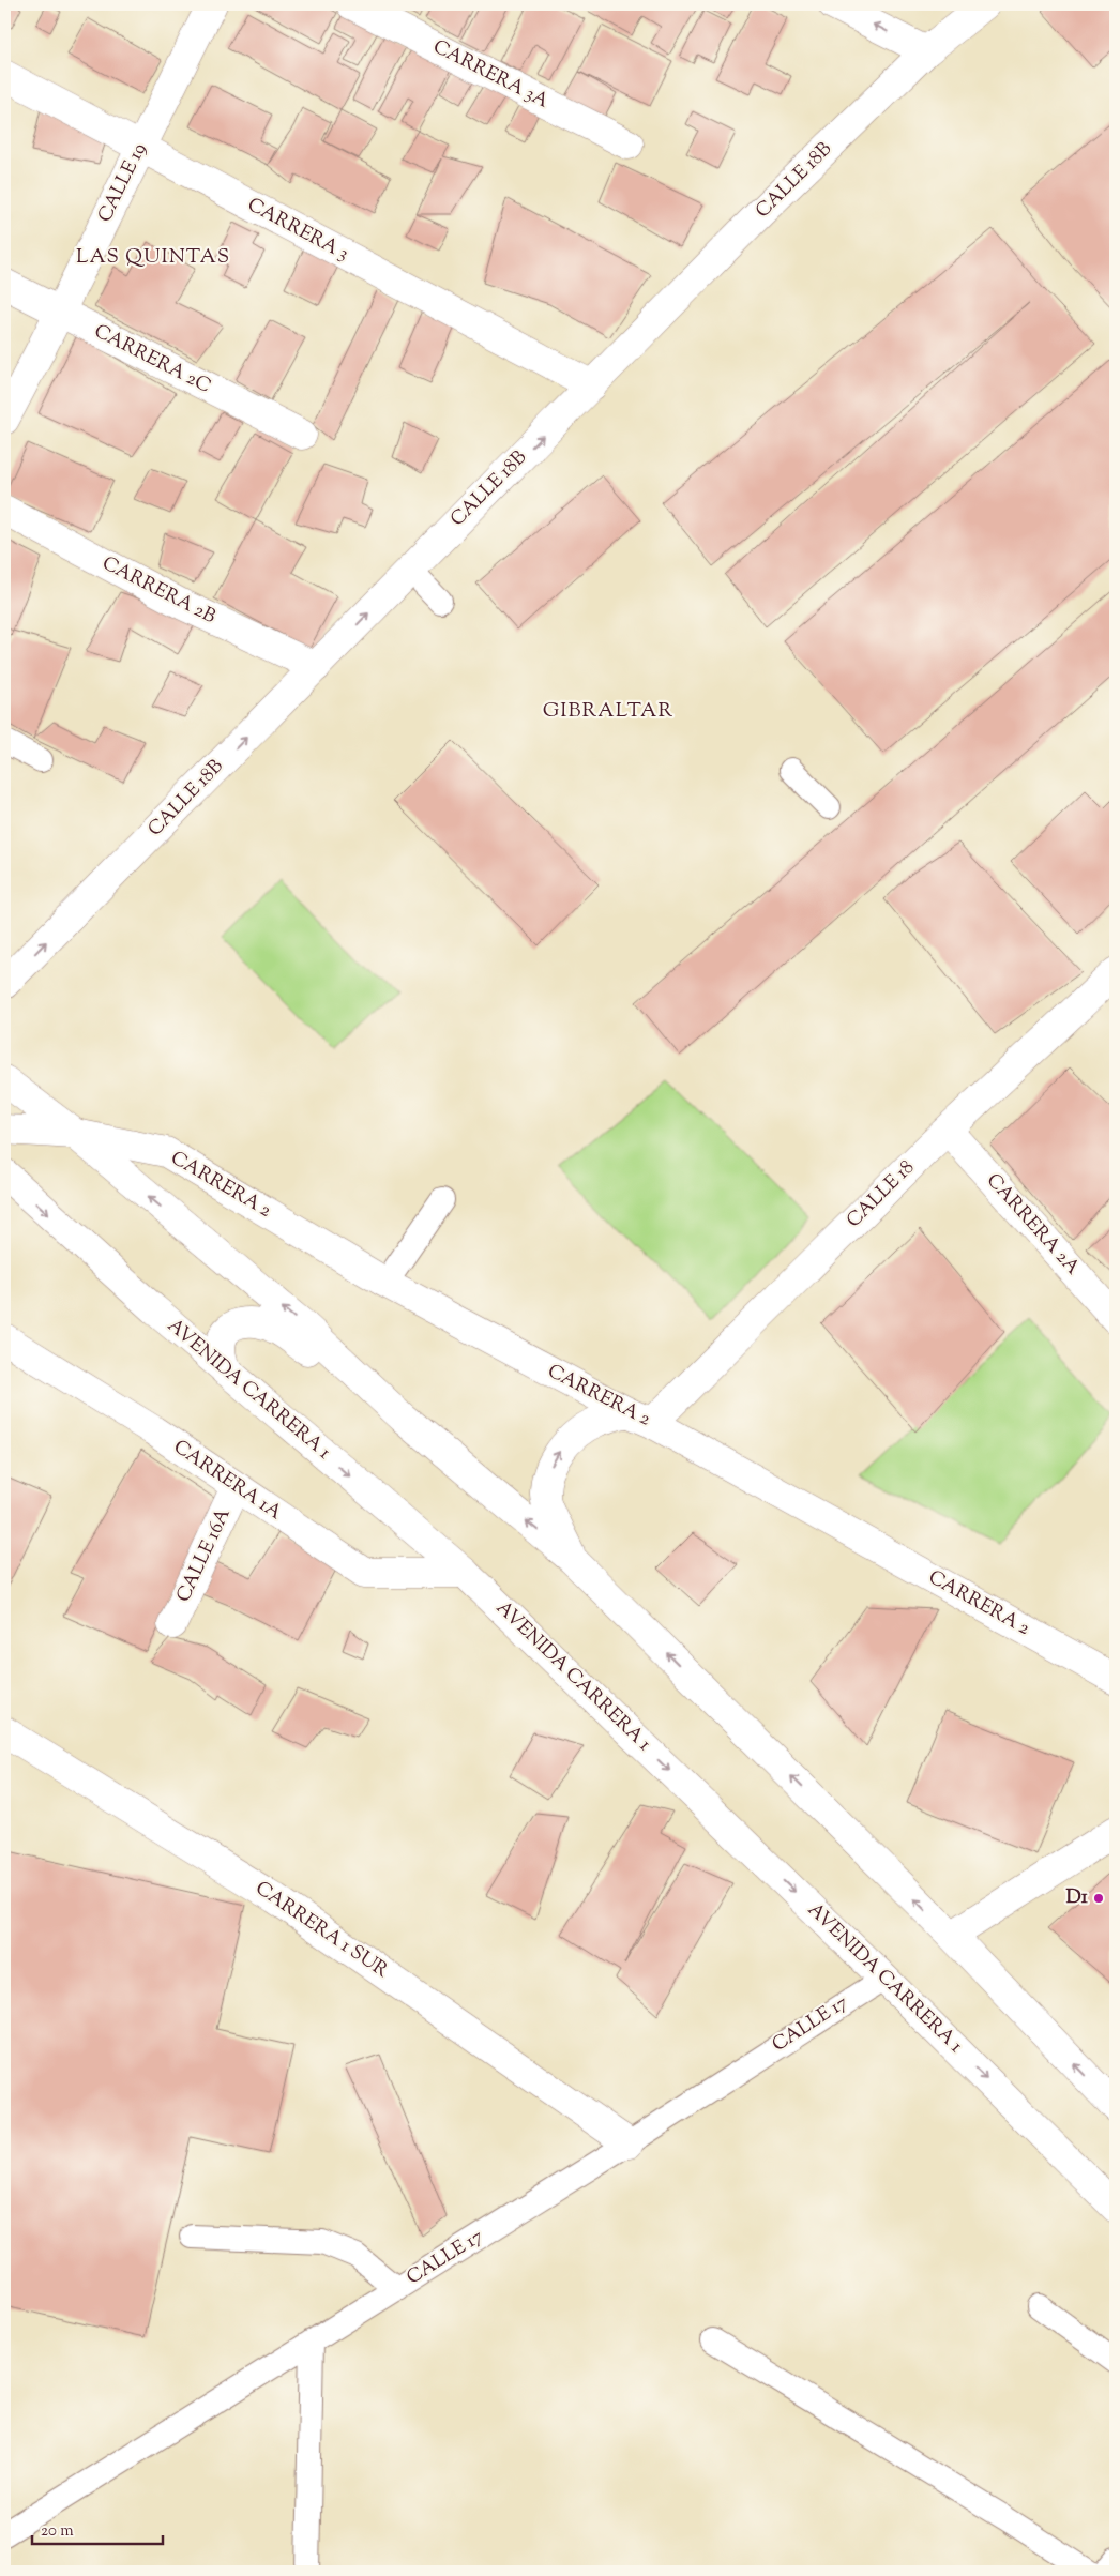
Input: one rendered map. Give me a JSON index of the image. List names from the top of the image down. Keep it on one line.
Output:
{"streets":{"street":["CARRERA 3A","CALLE 18B","CALLE 19","CARRERA 3","CARRERA 2C","CARRERA 2B","CARRERA 2","CALLE 18","CARRERA 2A","AVENIDA CARRERA 1","CARRERA 1A","CALLE 16A","CARRERA 1 SUR"],"lane":["CALLE 17"]},"crossings":[["CALLE 18B","CARRERA 3"],["CALLE 18B","CARRERA 2B"],["CALLE 19","CARRERA 3"],["CALLE 19","CARRERA 2C"],["CARRERA 2","CALLE 18"],["CALLE 18","CARRERA 2A"],["AVENIDA CARRERA 1","CARRERA 1A"],["AVENIDA CARRERA 1","CALLE 17"],["CARRERA 1A","CALLE 16A"],["CARRERA 1 SUR","CALLE 17"]],"one_way":["CALLE 18B"],"districts":["LAS QUINTAS","GIBRALTAR"],"places":["D1"],"scale_bar":"20 m"}
